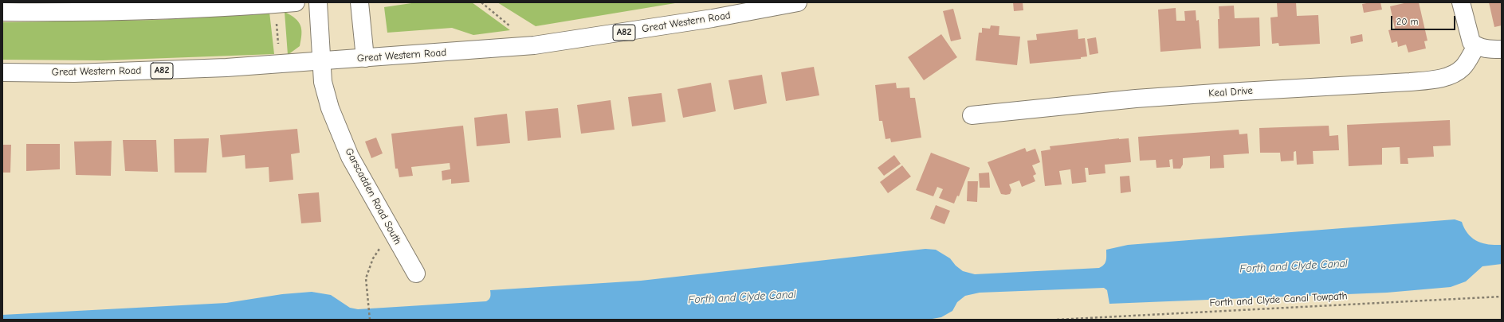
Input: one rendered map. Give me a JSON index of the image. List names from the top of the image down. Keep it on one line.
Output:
{"streets":{"main road":["Great Western Road","A82","Keal Drive","Garscadden Road South"],"path":["Forth and Clyde Canal Towpath"]},"crossings":[["Great Western Road","Garscadden Road South"]],"water":["Forth and Clyde Canal"],"scale_bar":"20 m"}
